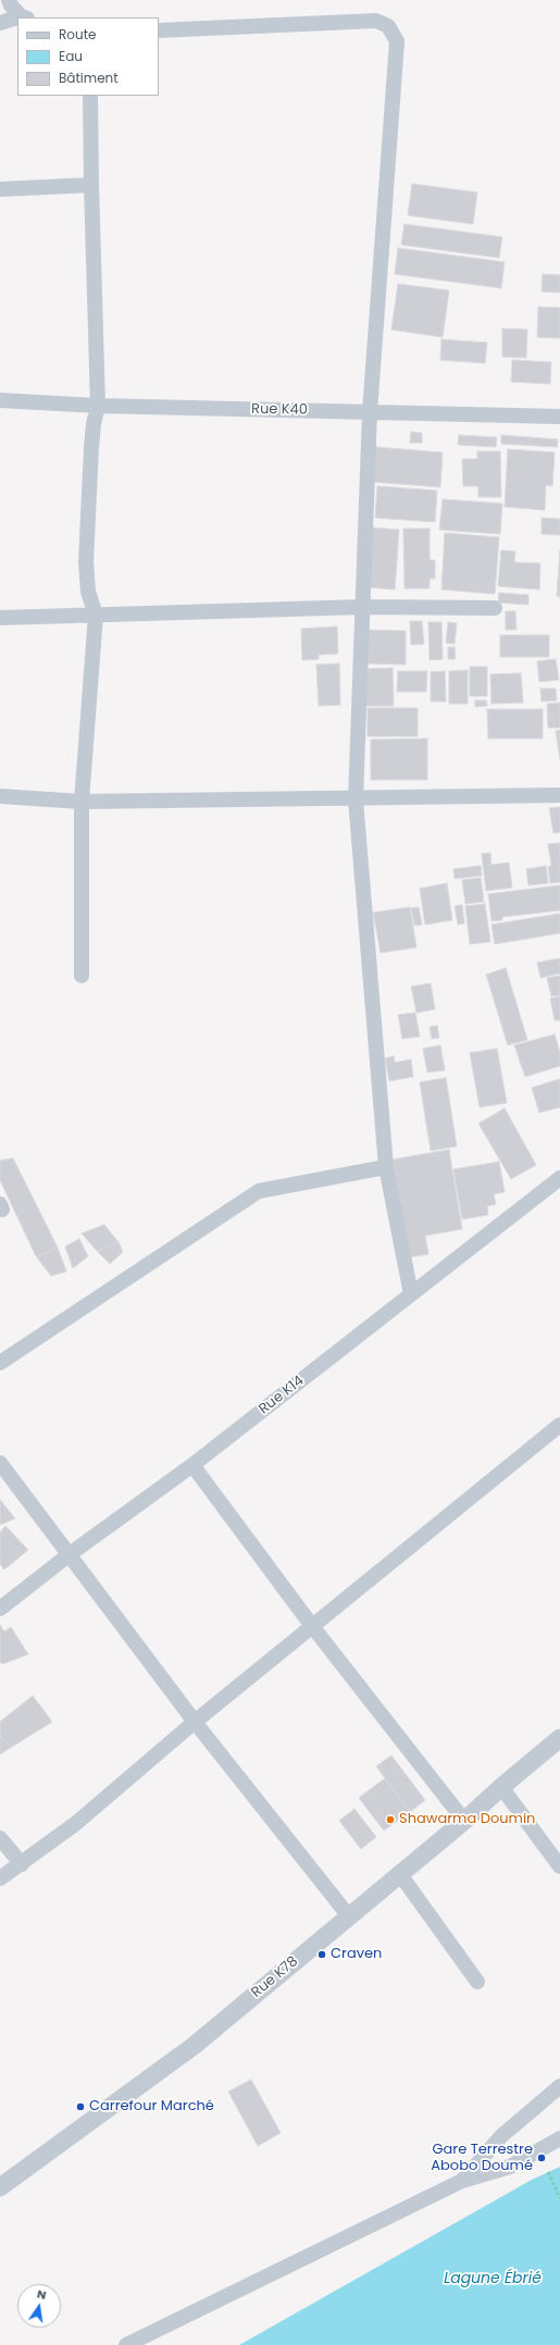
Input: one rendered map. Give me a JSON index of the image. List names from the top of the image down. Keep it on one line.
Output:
{"streets":{"street":["Rue K40","Rue K14","Rue K78"]},"water":["Lagune Ébrié"],"places":["Shawarma Doumin","Craven","Carrefour Marché","Gare Terrestre Abobo Doumé"],"legend":["Route","Eau","Bâtiment"],"north":"top"}
